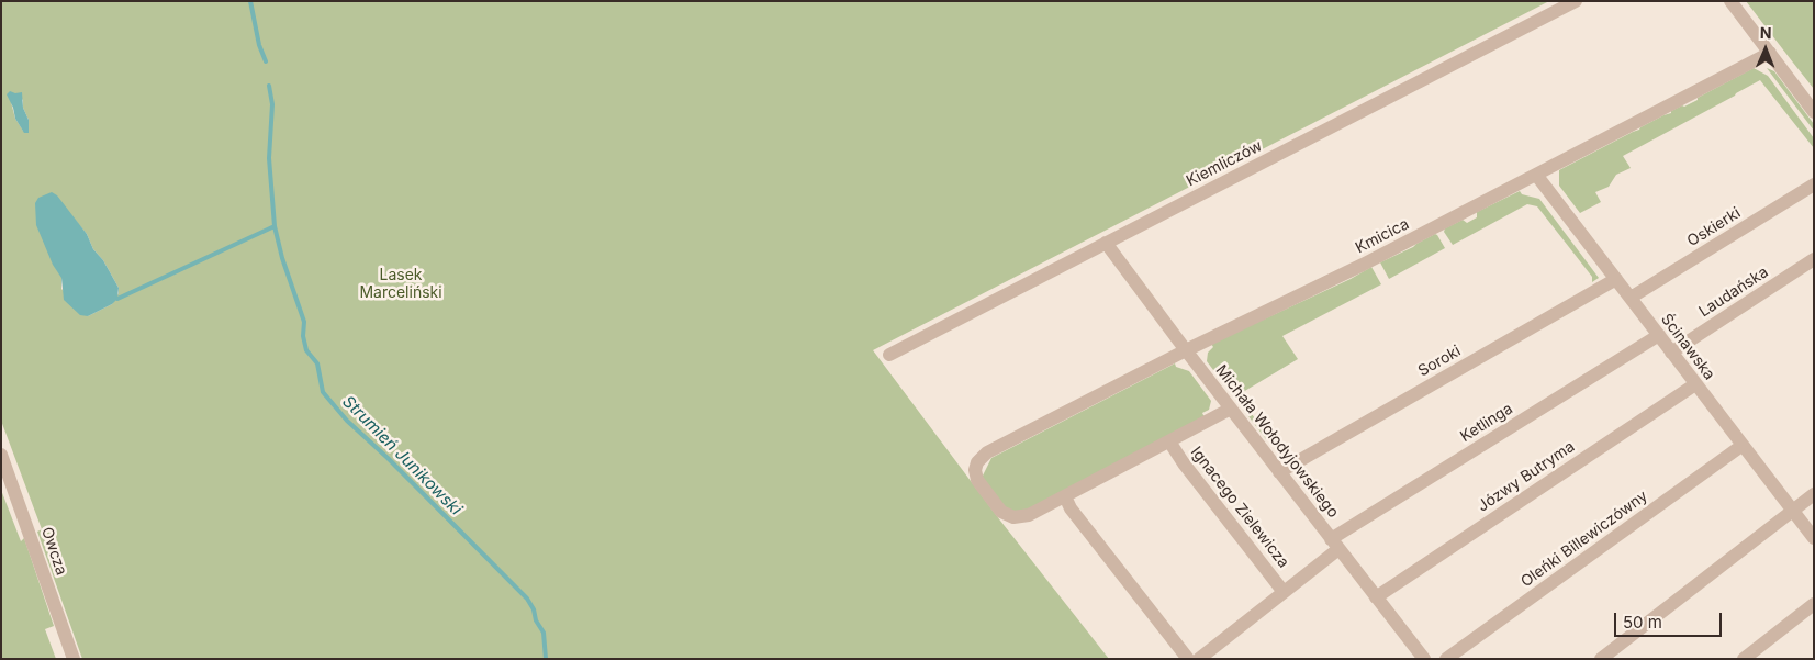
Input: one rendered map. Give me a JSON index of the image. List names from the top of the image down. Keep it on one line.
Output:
{"streets":{"street":["Kiemliczów","Oskierki","Kmicica","Laudańska","Ścinawska","Soroki","Ketlinga","Michała Wołodyjowskiego","Józwy Butryma","Ignacego Zielewicza","Oleńki Billewiczówny","Owcza"]},"crossings":[["Kiemliczów","Michała Wołodyjowskiego"],["Oskierki","Ścinawska"],["Kmicica","Ścinawska"],["Kmicica","Michała Wołodyjowskiego"],["Laudańska","Ścinawska"],["Ścinawska","Soroki"],["Ścinawska","Ketlinga"],["Ścinawska","Józwy Butryma"],["Ścinawska","Oleńki Billewiczówny"],["Soroki","Michała Wołodyjowskiego"],["Ketlinga","Michała Wołodyjowskiego"],["Ketlinga","Ignacego Zielewicza"],["Michała Wołodyjowskiego","Józwy Butryma"]],"water":["Strumień Junikowski"],"parks":["Lasek Marceliński"],"scale_bar":"50 m","north":"top"}
